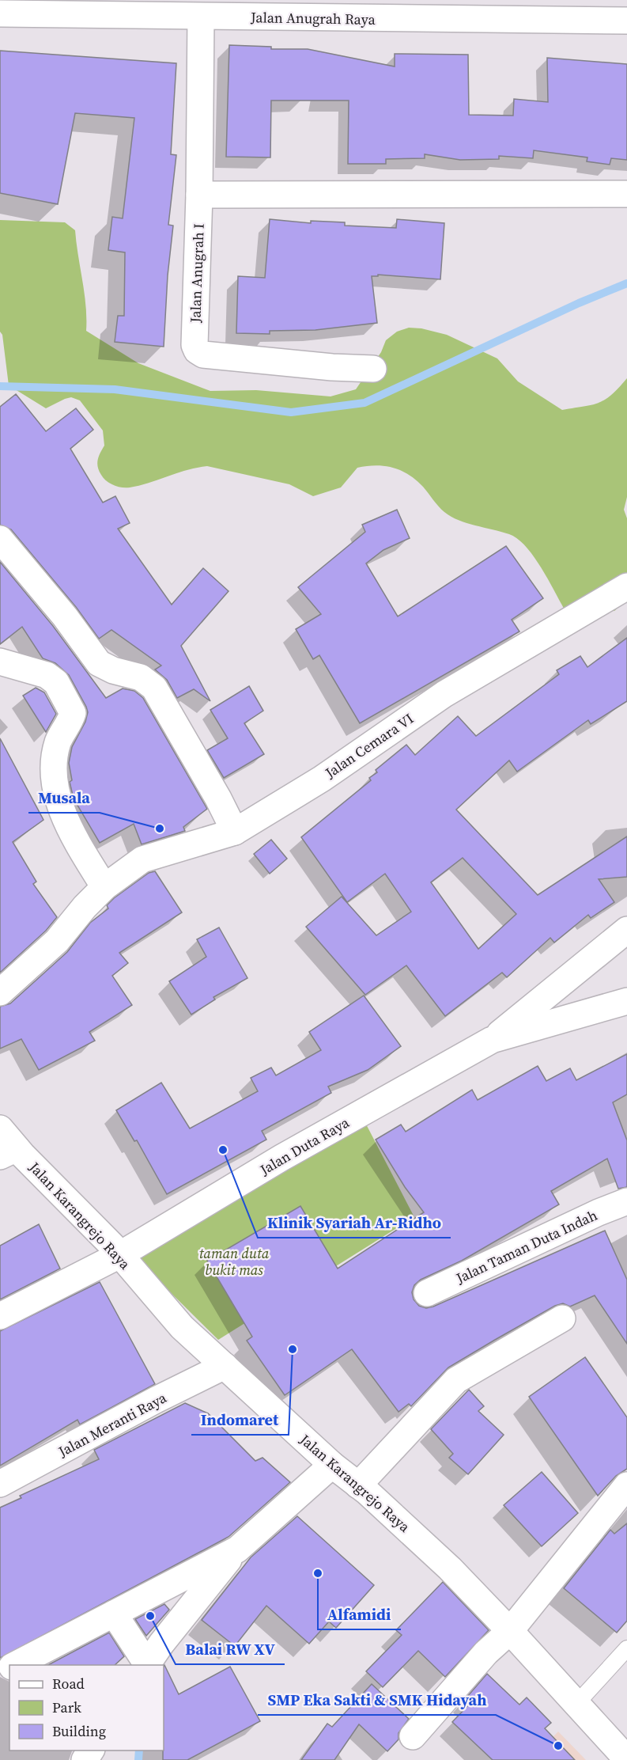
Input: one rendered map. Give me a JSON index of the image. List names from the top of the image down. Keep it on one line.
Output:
{"streets":{"street":["Jalan Anugrah Raya","Jalan Anugrah I","Jalan Cemara VI","Jalan Duta Raya","Jalan Karangrejo Raya","Jalan Taman Duta Indah","Jalan Meranti Raya"]},"crossings":[["Jalan Anugrah Raya","Jalan Anugrah I"],["Jalan Duta Raya","Jalan Karangrejo Raya"],["Jalan Karangrejo Raya","Jalan Meranti Raya"]],"parks":["taman duta bukit mas"],"places":["Musala","Klinik Syariah Ar-Ridho","Indomaret","Alfamidi","Balai RW XV","SMP Eka Sakti & SMK Hidayah"],"legend":["Road","Park","Building"]}
